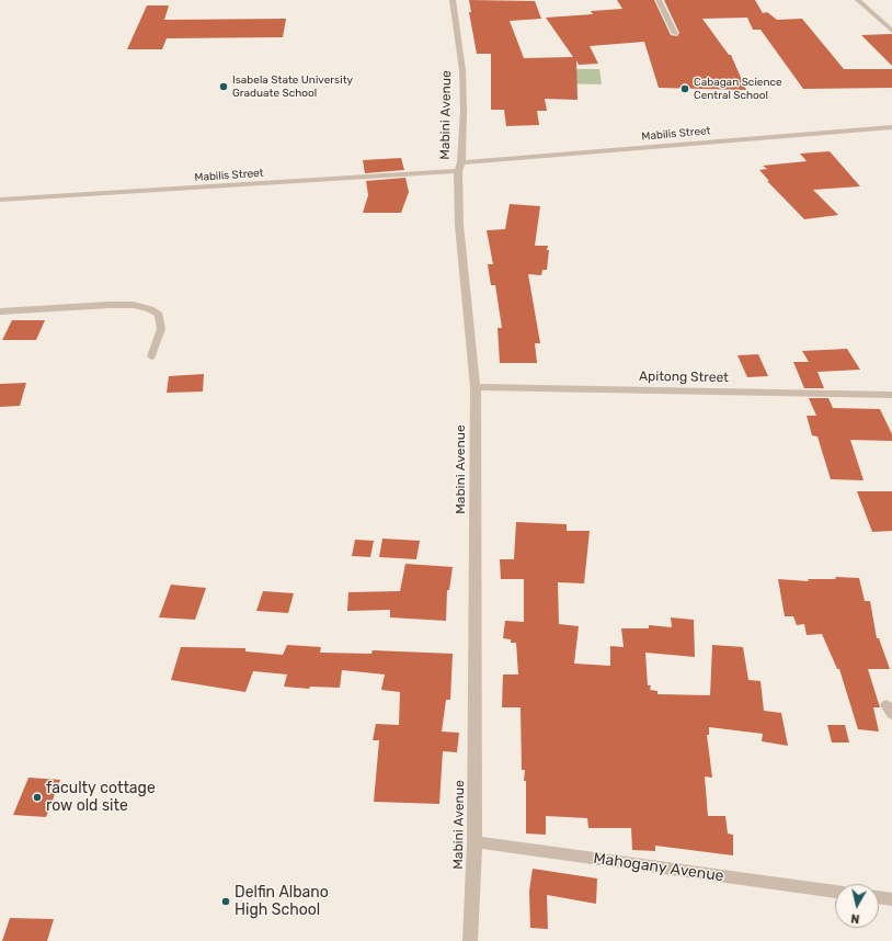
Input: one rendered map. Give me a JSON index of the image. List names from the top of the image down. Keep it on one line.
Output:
{"streets":{"street":["Mabini Avenue","Mabilis Street","Apitong Street","Mahogany Avenue"]},"crossings":[["Mabini Avenue","Mabilis Street"],["Mabini Avenue","Apitong Street"],["Mabini Avenue","Mahogany Avenue"]],"places":["Isabela State University Graduate School","Cabagan Science Central School","faculty cottage row old site","Delfin Albano High School"],"north":"bottom"}
